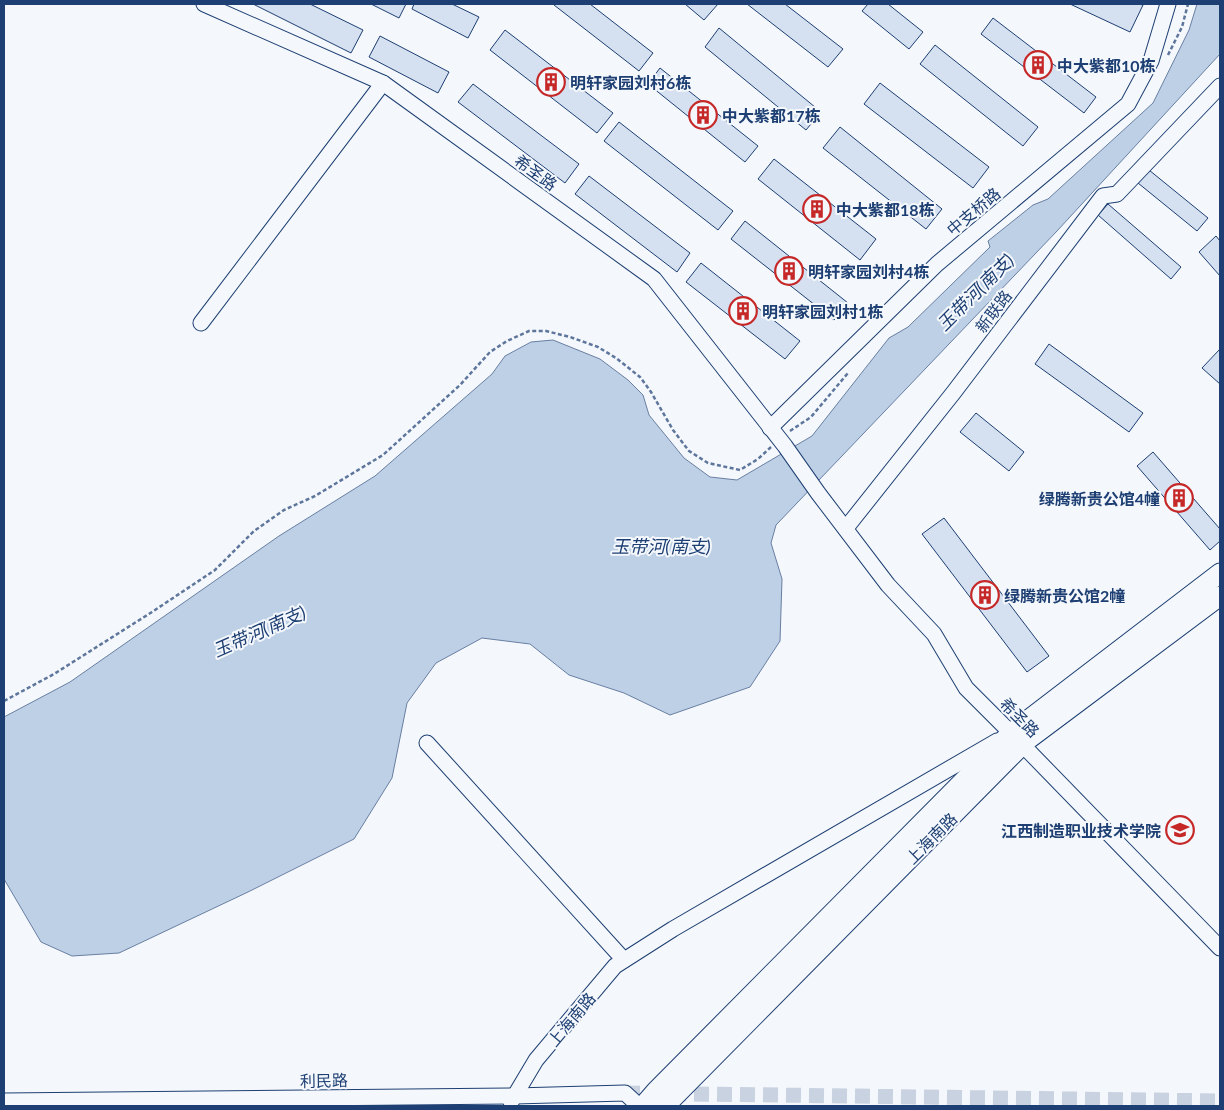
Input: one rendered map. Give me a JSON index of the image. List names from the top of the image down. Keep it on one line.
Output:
{"streets":{"main road":["上海南路"],"street":["希圣路","中支桥路","新联路","利民路"]},"crossings":[["希圣路","中支桥路"],["希圣路","新联路"],["希圣路","上海南路"],["上海南路","利民路"]],"water":["玉带河(南支)"],"places":{"building":["中大紫都10栋","明轩家园刘村6栋","中大紫都17栋","中大紫都18栋","明轩家园刘村4栋","明轩家园刘村1栋","绿腾新贵公馆4幢","绿腾新贵公馆2幢"],"school or university":["江西制造职业技术学院"]}}
